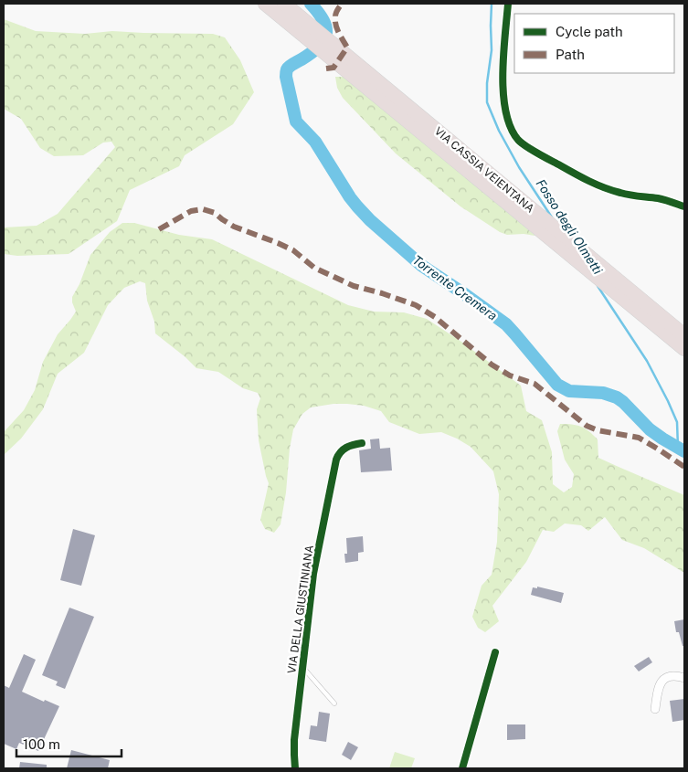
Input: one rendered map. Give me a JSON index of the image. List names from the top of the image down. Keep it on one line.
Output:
{"streets":{"highway":["VIA CASSIA VEIENTANA"],"street":["VIA DELLA GIUSTINIANA"]},"water":["Fosso degli Olmetti","Torrente Cremera"],"legend":["Cycle path","Path"],"scale_bar":"100 m"}
